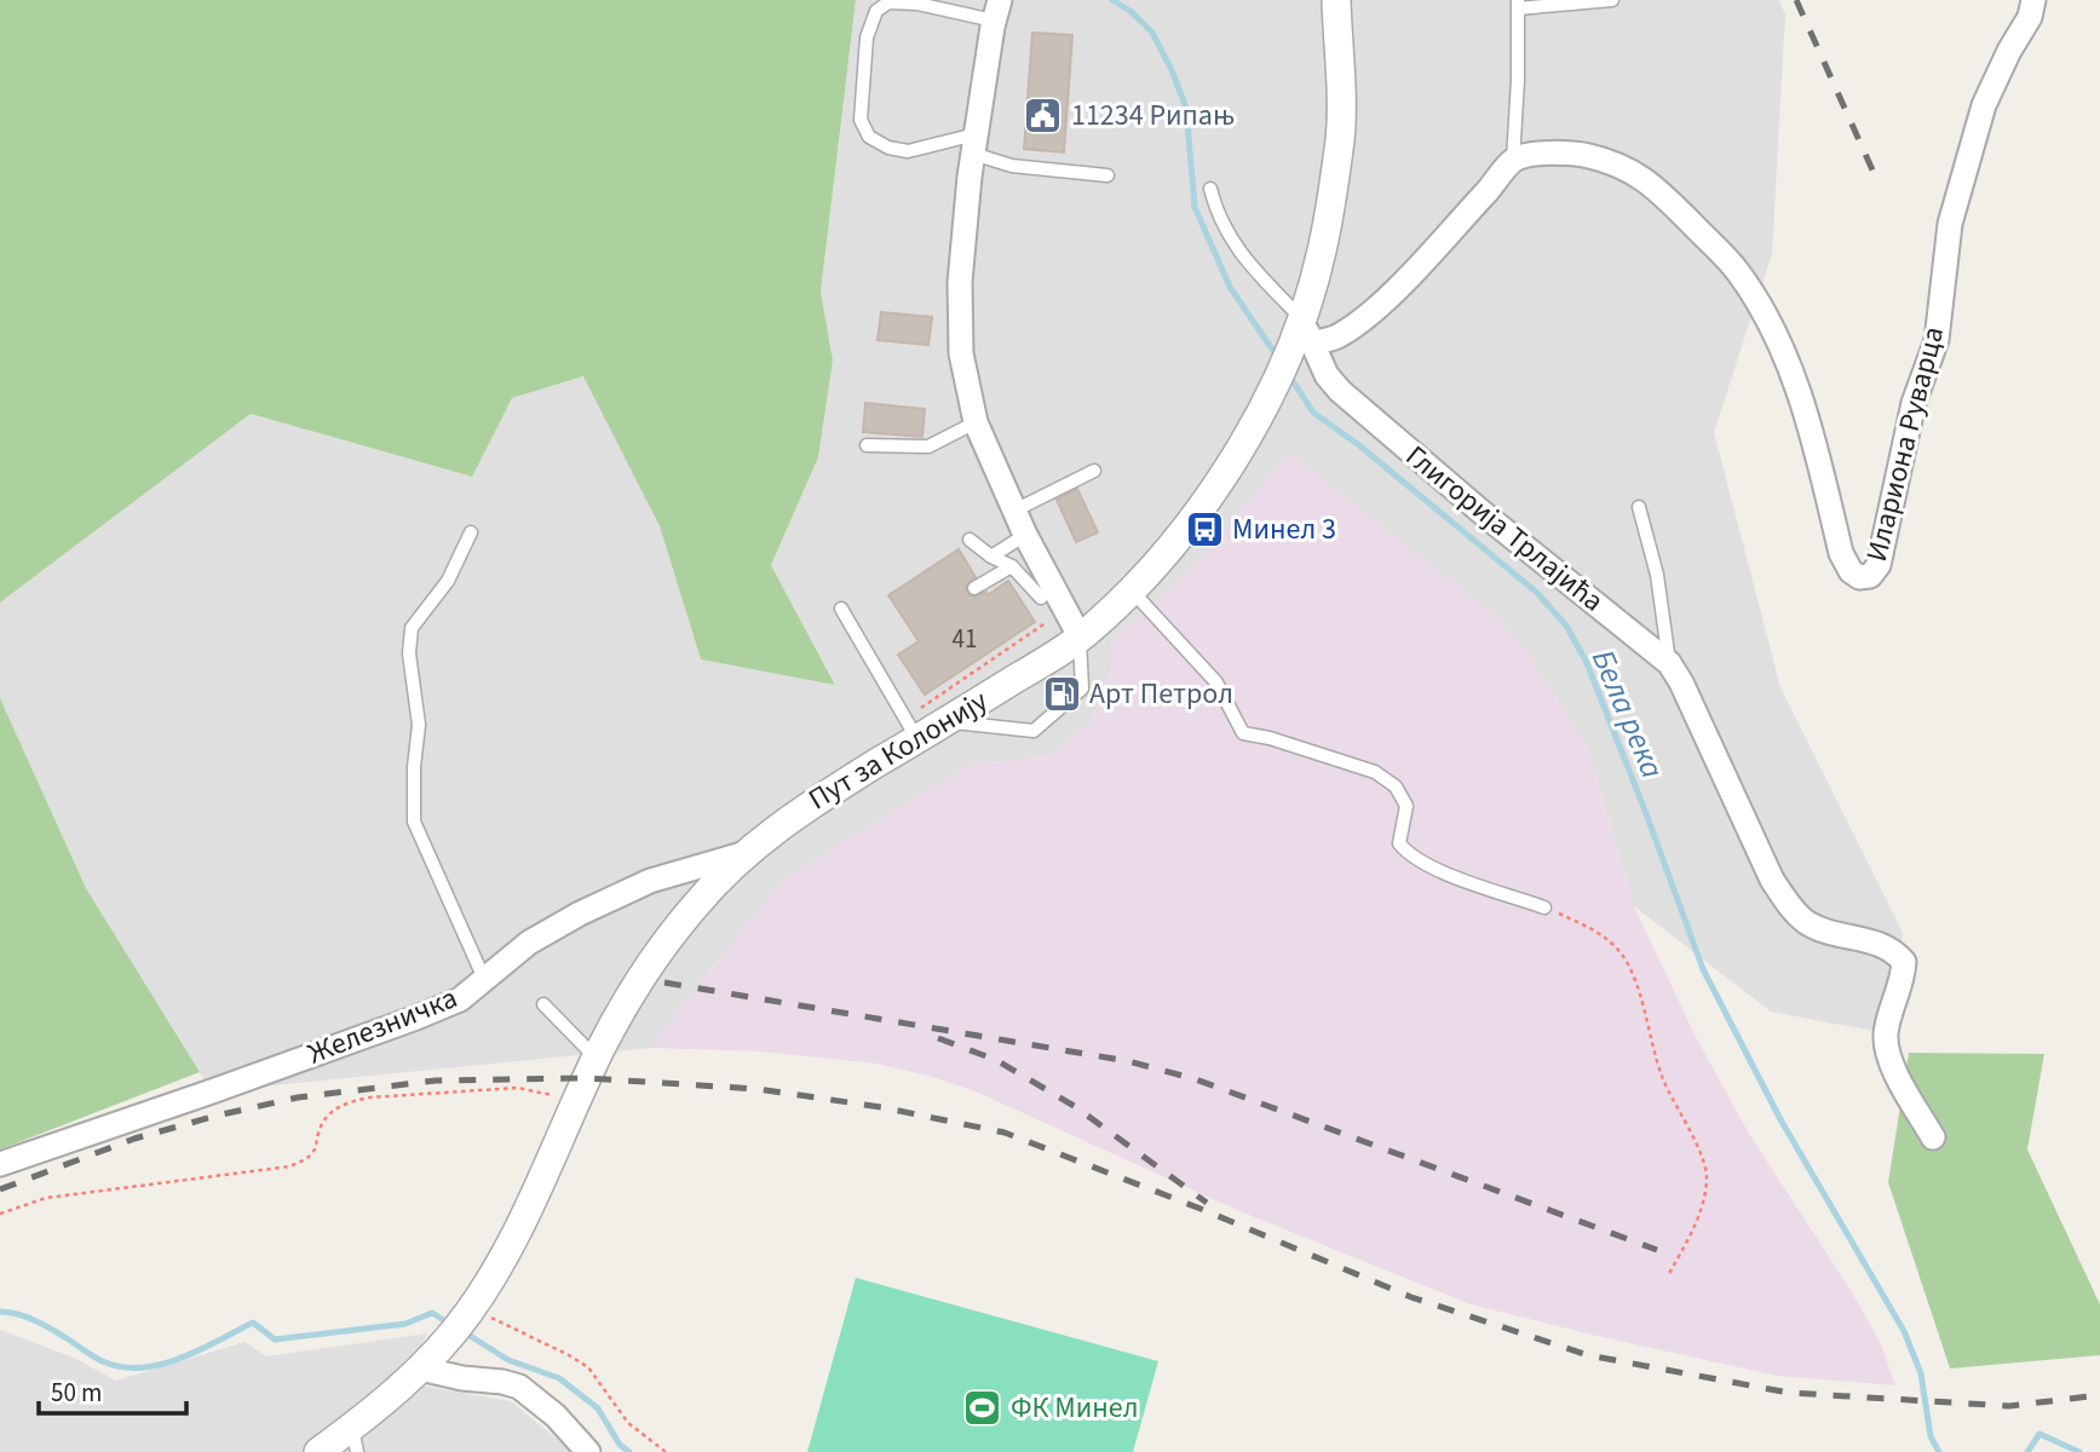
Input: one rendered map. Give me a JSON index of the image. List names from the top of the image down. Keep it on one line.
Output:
{"streets":{"street":["Илариона Руварца","Глигорија Трлајића","Пут за Колонију","Железничка"]},"crossings":[["Глигорија Трлајића","Пут за Колонију"],["Пут за Колонију","Железничка"]],"water":["Бела река"],"places":{"public building":["11234 Рипањ"],"bus stop":["Минел 3"],"fuel station":["Арт Петрол"],"sports":["ФК Минел"]},"house_numbers":["41"],"scale_bar":"50 m"}
